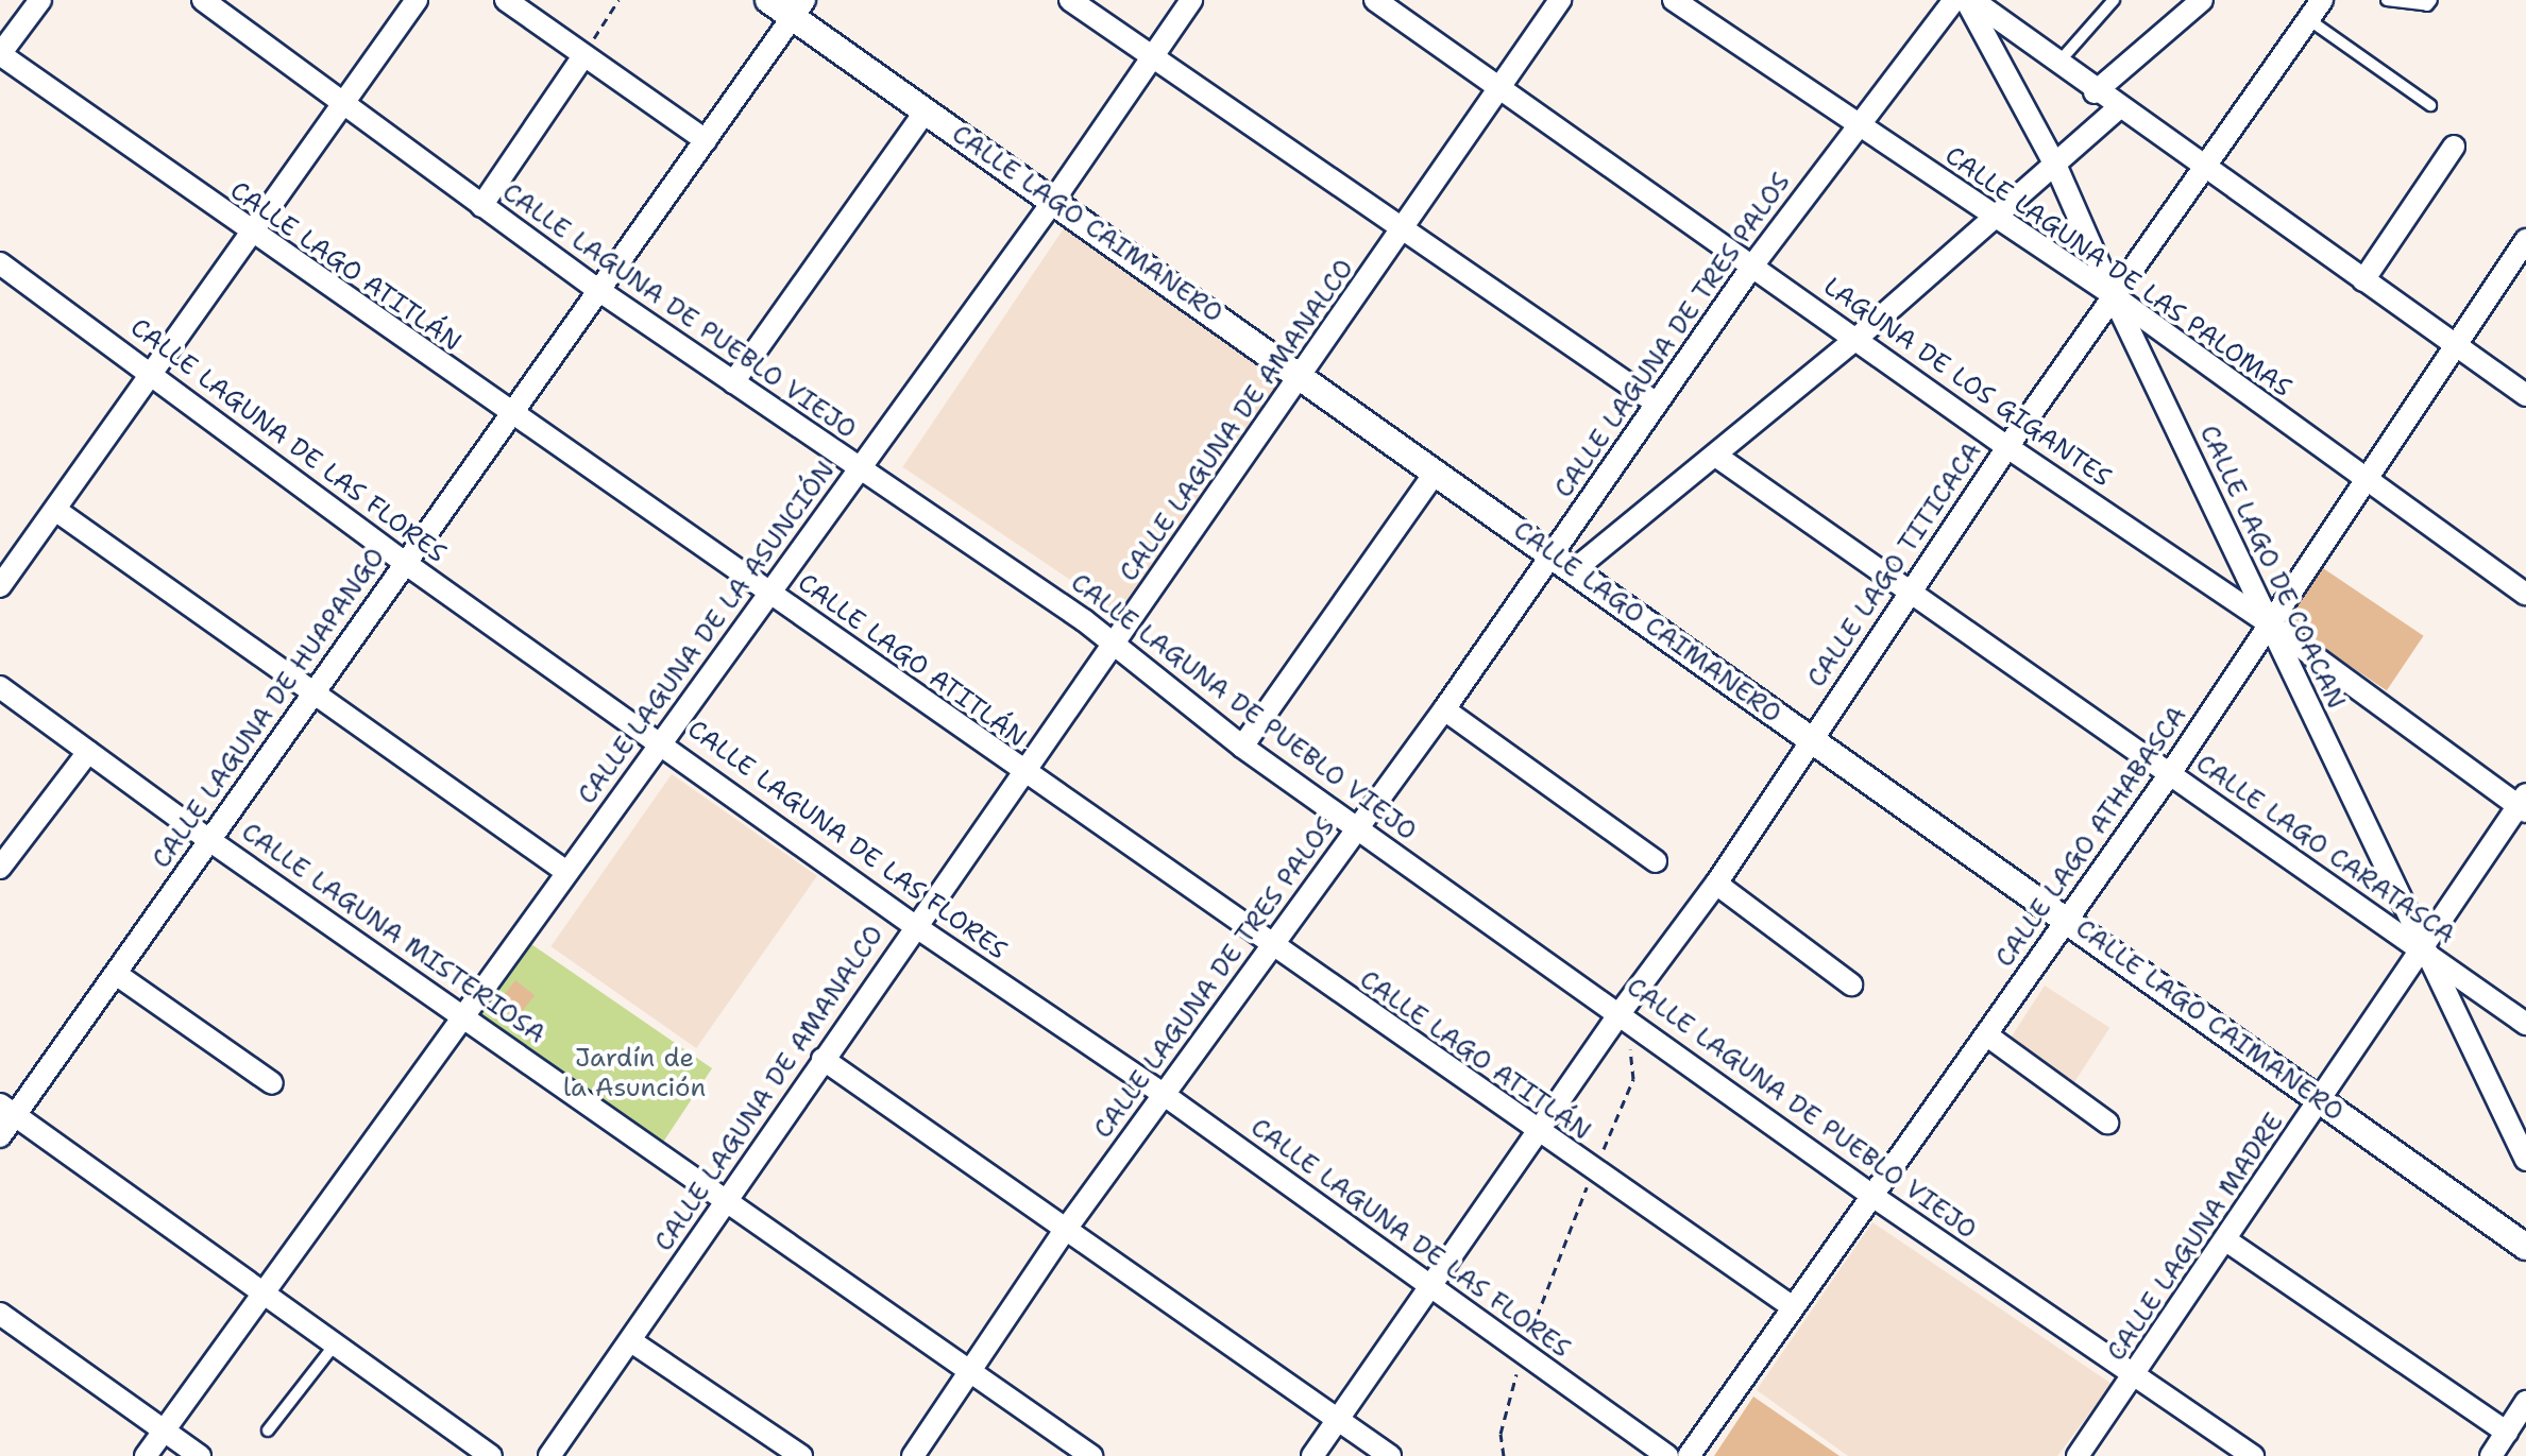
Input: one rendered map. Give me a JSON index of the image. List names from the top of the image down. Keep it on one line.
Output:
{"streets":{"street":["CALLE LAGO CAIMANERO","CALLE LAGO ATITLÁN","CALLE LAGUNA DE LAS PALOMAS","CALLE LAGUNA DE PUEBLO VIEJO","CALLE LAGUNA DE TRES PALOS","LAGUNA DE LOS GIGANTES","CALLE LAGUNA DE AMANALCO","CALLE LAGUNA DE LAS FLORES","CALLE LAGO TITICACA","CALLE LAGO DE COACAN","CALLE LAGUNA DE LA ASUNCIÓN","CALLE LAGUNA DE HUAPANGO","CALLE LAGO ATHABASCA","CALLE LAGO CARATASCA","CALLE LAGUNA MISTERIOSA","CALLE LAGUNA MADRE"]},"crossings":[["CALLE LAGO CAIMANERO","CALLE LAGUNA DE TRES PALOS"],["CALLE LAGO CAIMANERO","CALLE LAGUNA DE AMANALCO"],["CALLE LAGO CAIMANERO","CALLE LAGO TITICACA"],["CALLE LAGO CAIMANERO","CALLE LAGUNA DE LA ASUNCIÓN"],["CALLE LAGO CAIMANERO","CALLE LAGUNA DE HUAPANGO"],["CALLE LAGO CAIMANERO","CALLE LAGO ATHABASCA"],["CALLE LAGO CAIMANERO","CALLE LAGUNA MADRE"],["CALLE LAGO ATITLÁN","CALLE LAGUNA DE TRES PALOS"],["CALLE LAGO ATITLÁN","CALLE LAGUNA DE AMANALCO"],["CALLE LAGO ATITLÁN","CALLE LAGO TITICACA"],["CALLE LAGO ATITLÁN","CALLE LAGUNA DE LA ASUNCIÓN"],["CALLE LAGO ATITLÁN","CALLE LAGUNA DE HUAPANGO"],["CALLE LAGO ATITLÁN","CALLE LAGO ATHABASCA"],["CALLE LAGUNA DE LAS PALOMAS","CALLE LAGUNA DE TRES PALOS"],["CALLE LAGUNA DE LAS PALOMAS","CALLE LAGO TITICACA"],["CALLE LAGUNA DE LAS PALOMAS","CALLE LAGO DE COACAN"],["CALLE LAGUNA DE LAS PALOMAS","CALLE LAGO ATHABASCA"],["CALLE LAGUNA DE PUEBLO VIEJO","CALLE LAGUNA DE TRES PALOS"],["CALLE LAGUNA DE PUEBLO VIEJO","CALLE LAGUNA DE AMANALCO"],["CALLE LAGUNA DE PUEBLO VIEJO","CALLE LAGO TITICACA"],["CALLE LAGUNA DE PUEBLO VIEJO","CALLE LAGUNA DE LA ASUNCIÓN"],["CALLE LAGUNA DE PUEBLO VIEJO","CALLE LAGUNA DE HUAPANGO"],["CALLE LAGUNA DE PUEBLO VIEJO","CALLE LAGO ATHABASCA"],["CALLE LAGUNA DE PUEBLO VIEJO","CALLE LAGUNA MADRE"],["CALLE LAGUNA DE TRES PALOS","LAGUNA DE LOS GIGANTES"],["CALLE LAGUNA DE TRES PALOS","CALLE LAGUNA DE LAS FLORES"],["CALLE LAGUNA DE TRES PALOS","CALLE LAGUNA MISTERIOSA"],["LAGUNA DE LOS GIGANTES","CALLE LAGUNA DE AMANALCO"],["LAGUNA DE LOS GIGANTES","CALLE LAGO TITICACA"],["LAGUNA DE LOS GIGANTES","CALLE LAGO DE COACAN"],["LAGUNA DE LOS GIGANTES","CALLE LAGO ATHABASCA"],["LAGUNA DE LOS GIGANTES","CALLE LAGUNA MADRE"],["CALLE LAGUNA DE AMANALCO","CALLE LAGUNA DE LAS FLORES"],["CALLE LAGUNA DE AMANALCO","CALLE LAGUNA MISTERIOSA"],["CALLE LAGUNA DE LAS FLORES","CALLE LAGO TITICACA"],["CALLE LAGUNA DE LAS FLORES","CALLE LAGUNA DE LA ASUNCIÓN"],["CALLE LAGUNA DE LAS FLORES","CALLE LAGUNA DE HUAPANGO"],["CALLE LAGO TITICACA","CALLE LAGO DE COACAN"],["CALLE LAGO TITICACA","CALLE LAGO CARATASCA"],["CALLE LAGO DE COACAN","CALLE LAGO ATHABASCA"],["CALLE LAGO DE COACAN","CALLE LAGO CARATASCA"],["CALLE LAGO DE COACAN","CALLE LAGUNA MADRE"],["CALLE LAGUNA DE LA ASUNCIÓN","CALLE LAGUNA MISTERIOSA"],["CALLE LAGUNA DE HUAPANGO","CALLE LAGUNA MISTERIOSA"],["CALLE LAGO ATHABASCA","CALLE LAGO CARATASCA"],["CALLE LAGO CARATASCA","CALLE LAGUNA MADRE"]],"parks":["Jardín de la Asunción"]}
